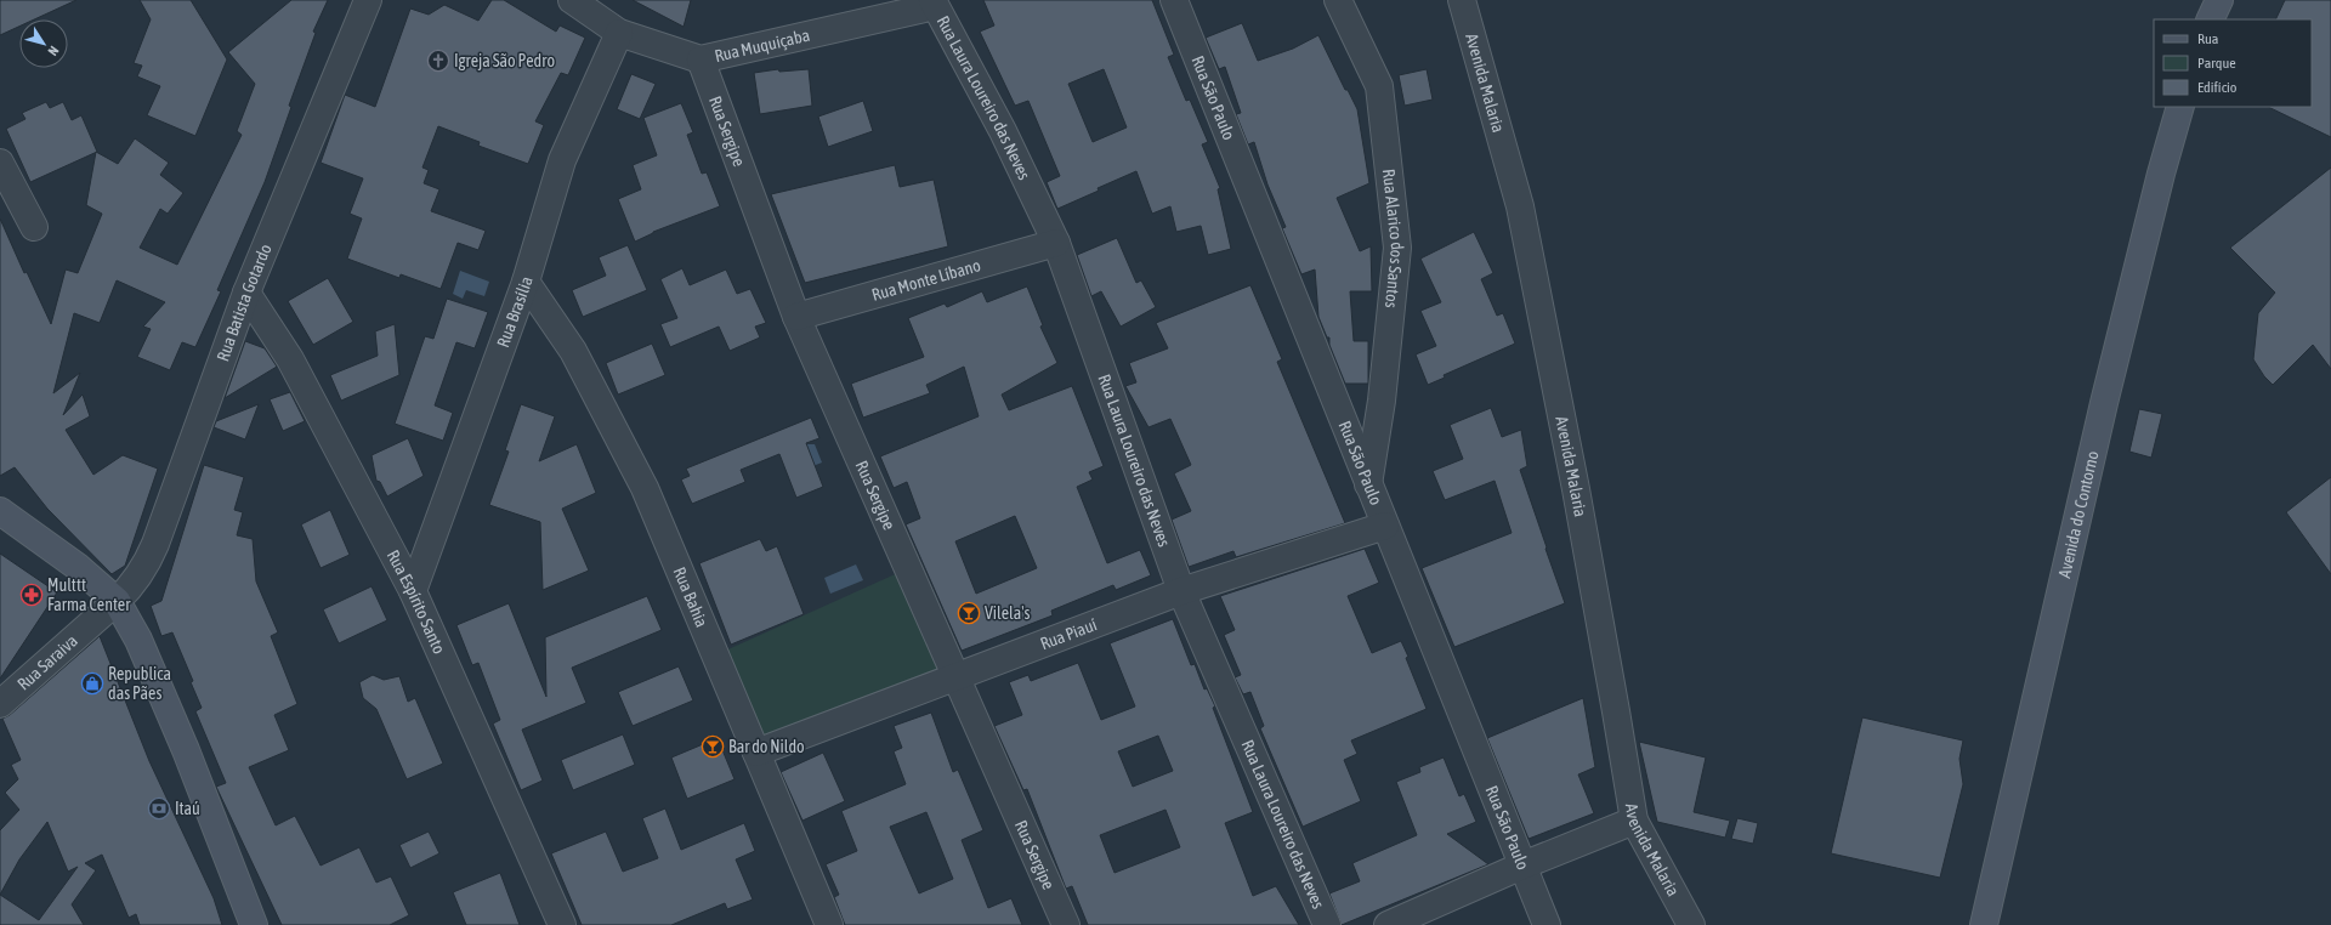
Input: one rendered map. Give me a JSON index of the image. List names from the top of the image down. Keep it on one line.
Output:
{"streets":{"main road":["Avenida do Contorno"],"street":["Rua Muquiçaba","Avenida Malaria","Rua Laura Loureiro das Neves","Rua São Paulo","Rua Sergipe","Rua Alarico dos Santos","Rua Monte Líbano","Rua Batista Gotardo","Rua Brasília","Rua Bahia","Rua Espírito Santo","Rua Piauí","Rua Saraiva"]},"crossings":[["Rua Muquiçaba","Rua Laura Loureiro das Neves"],["Rua Muquiçaba","Rua Sergipe"],["Rua Muquiçaba","Rua Brasília"],["Rua Laura Loureiro das Neves","Rua Monte Líbano"],["Rua Laura Loureiro das Neves","Rua Piauí"],["Rua São Paulo","Rua Alarico dos Santos"],["Rua São Paulo","Rua Piauí"],["Rua Sergipe","Rua Monte Líbano"],["Rua Sergipe","Rua Piauí"],["Rua Batista Gotardo","Rua Espírito Santo"],["Rua Batista Gotardo","Rua Saraiva"],["Rua Brasília","Rua Bahia"],["Rua Brasília","Rua Espírito Santo"],["Rua Bahia","Rua Piauí"]],"places":{"church":["Igreja São Pedro"],"pharmacy":["Multtt Farma Center"],"bar":["Vilela's","Bar do Nildo"],"shop":["Republica das Pães"],"bank":["Itaú"]},"legend":["Rua","Parque","Edifício"],"north":"bottom right"}
